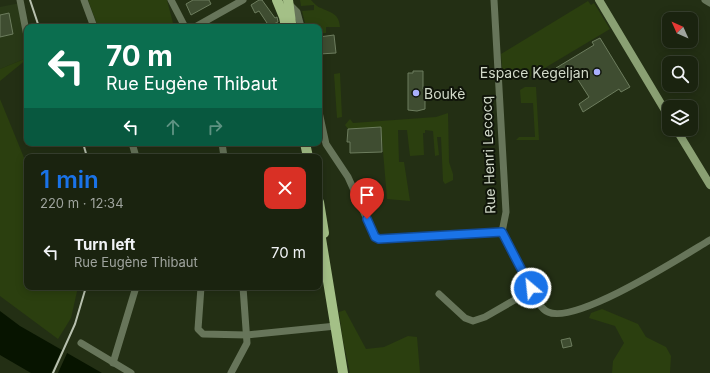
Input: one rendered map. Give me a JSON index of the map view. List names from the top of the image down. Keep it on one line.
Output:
{"streets":{"street":["Rue Henri Lecocq"]},"places":["Espace Kegeljan","Boukè"],"north":"top left","page":{"turn":["70 m","Rue Eugène Thibaut"],"heading":["1 min","220 m · 12:34"],"list":[{"name":"Turn left","note":"Rue Eugène Thibaut","value":"70 m"}]}}
